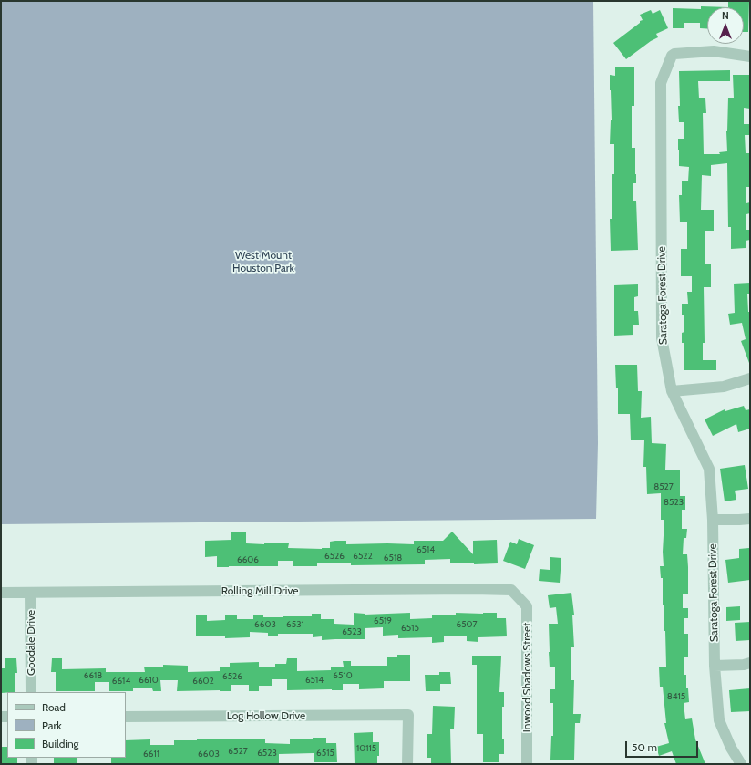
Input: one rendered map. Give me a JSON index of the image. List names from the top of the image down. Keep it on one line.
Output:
{"streets":{"street":["Saratoga Forest Drive","Rolling Mill Drive","Goodale Drive","Inwood Shadows Street","Log Hollow Drive"]},"crossings":[["Rolling Mill Drive","Goodale Drive"],["Rolling Mill Drive","Inwood Shadows Street"]],"parks":["West Mount Houston Park"],"house_numbers":["8527","8523","6514","6526","6522","6518","6606","6519","6603","6531","6507","6515","6523","6618","6510","6526","6610","6514","6614","6602","8415","10115","6527","6523","6515","6611","6603"],"legend":["Road","Park","Building"],"scale_bar":"50 m","north":"top"}
